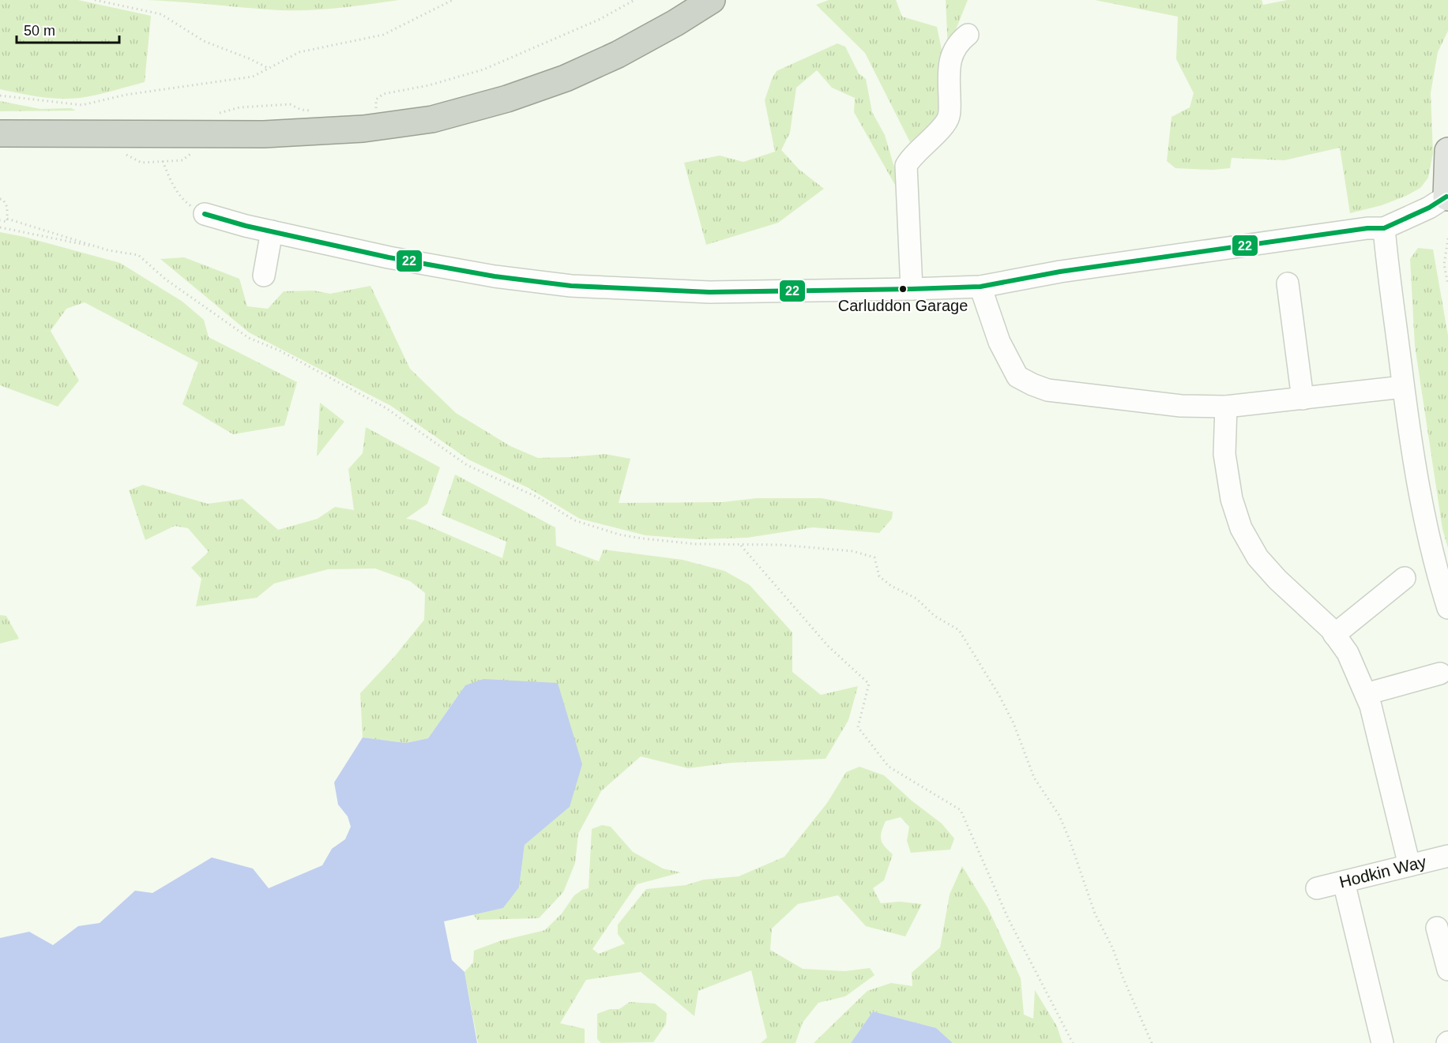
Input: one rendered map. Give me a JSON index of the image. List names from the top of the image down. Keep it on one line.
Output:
{"streets":{"street":["Hodkin Way"]},"places":["Carluddon Garage"],"lines":["transit line 22"],"scale_bar":"50 m"}
